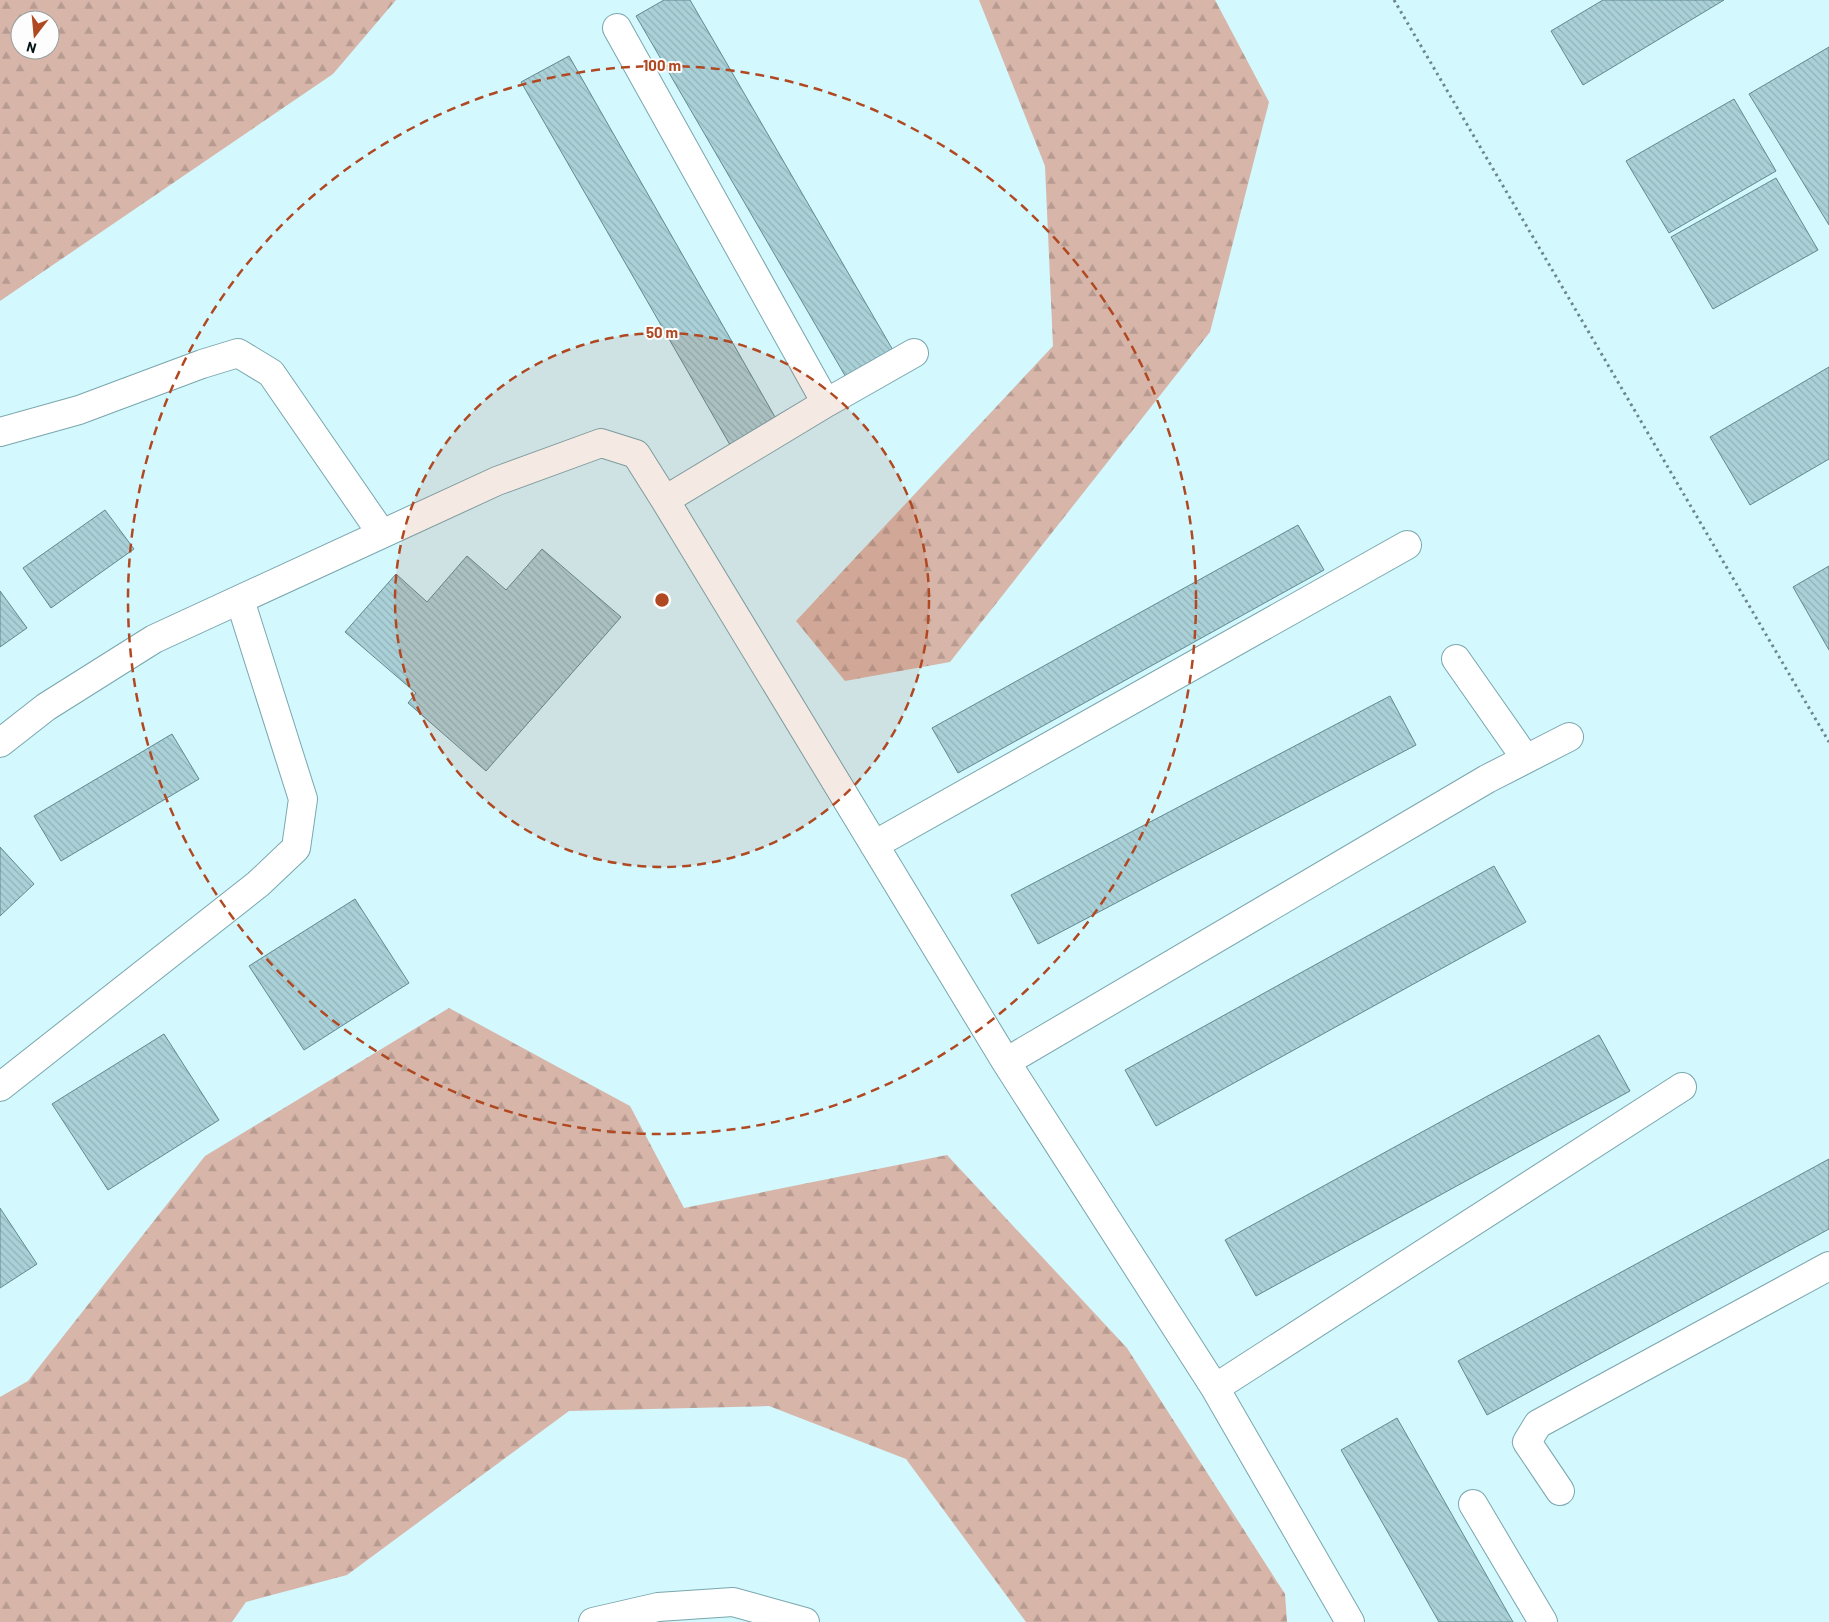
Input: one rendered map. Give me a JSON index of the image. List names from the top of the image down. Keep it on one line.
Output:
{"north":"bottom","rings":["100 m","50 m"]}
